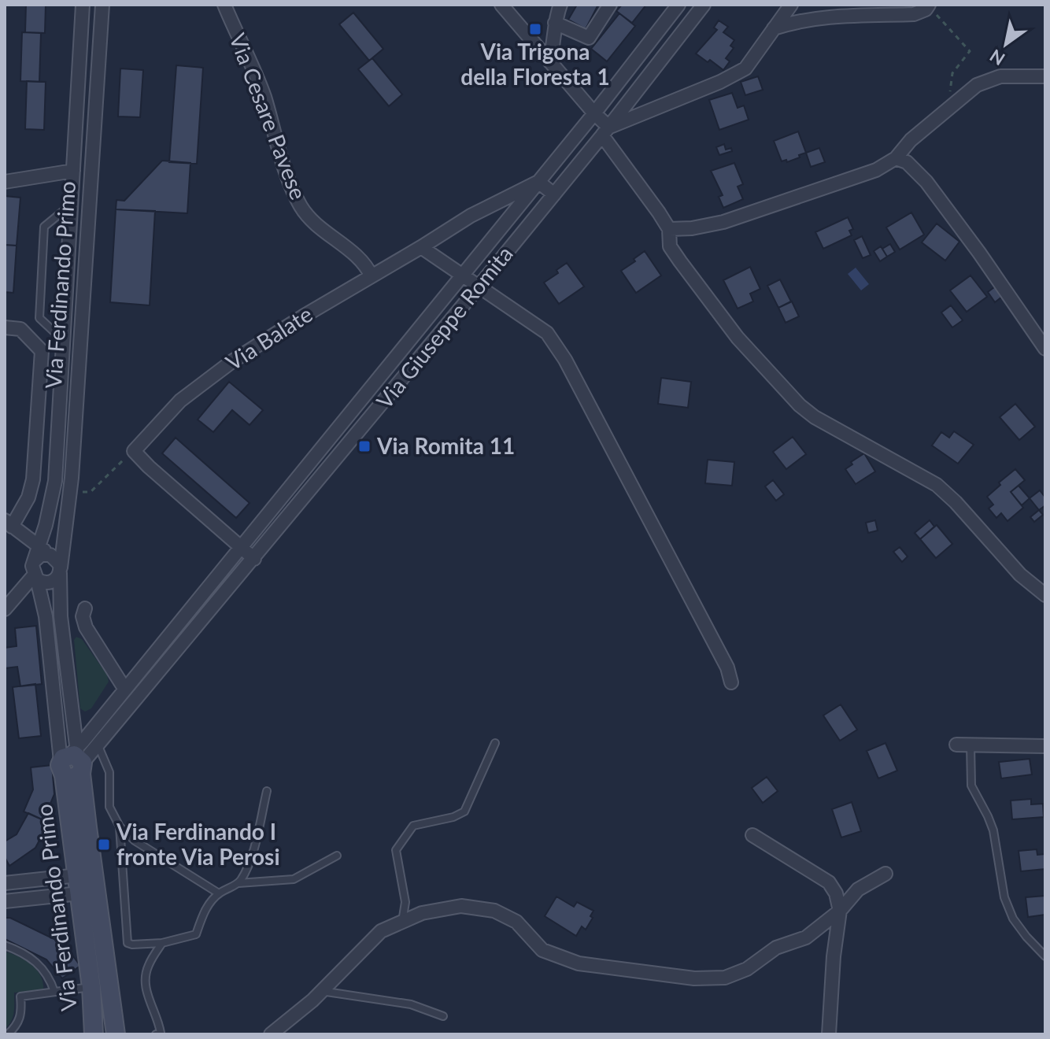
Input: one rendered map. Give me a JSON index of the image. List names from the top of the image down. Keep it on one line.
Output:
{"streets":{"street":["Via Cesare Pavese","Via Ferdinando Primo","Via Giuseppe Romita","Via Balate"]},"crossings":[["Via Cesare Pavese","Via Balate"],["Via Ferdinando Primo","Via Giuseppe Romita"],["Via Giuseppe Romita","Via Balate"]],"places":{"transit":["Via Trigona della Floresta 1","Via Romita 11","Via Ferdinando I fronte Via Perosi"]},"north":"bottom left"}
